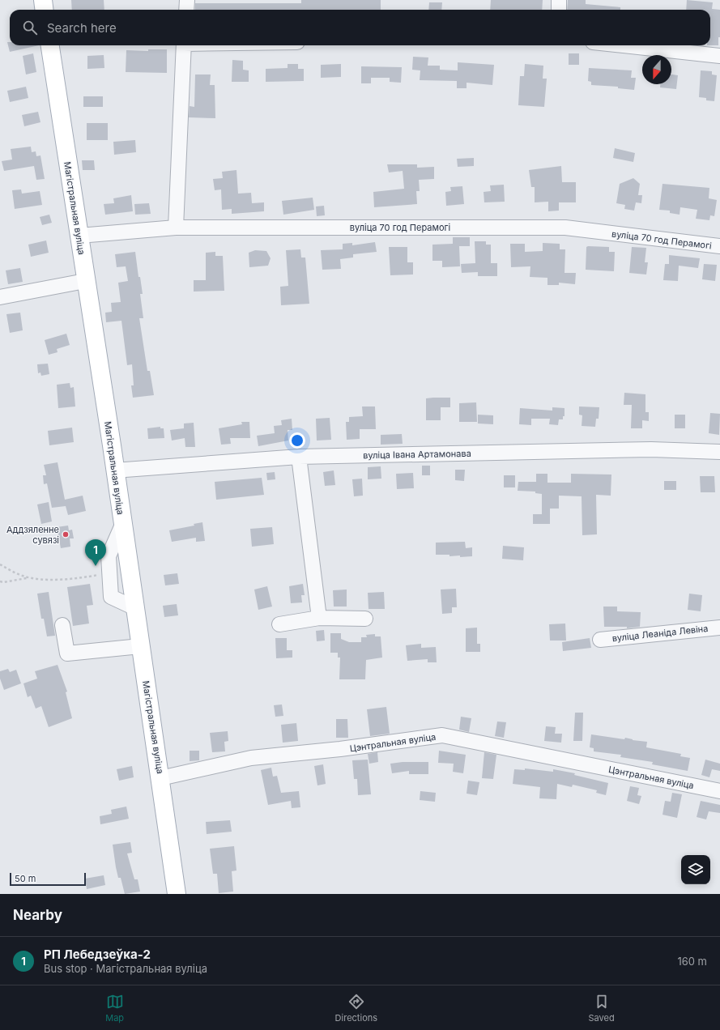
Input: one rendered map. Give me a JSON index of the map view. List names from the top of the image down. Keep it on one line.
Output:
{"streets":{"main road":["Магістральная вуліца"],"street":["вуліца 70 год Перамогі","вуліца Івана Артамонава","вуліца Леаніда Левіна","Цэнтральная вуліца"]},"crossings":[["Магістральная вуліца","вуліца 70 год Перамогі"],["Магістральная вуліца","вуліца Івана Артамонава"],["Магістральная вуліца","Цэнтральная вуліца"]],"places":["Аддзяленне сувязі"],"scale_bar":"50 m","north":"bottom","page":{"search":"Search here","pins":"1","scale":"50 m","heading":"Nearby","list":[{"mark":"1","name":"РП Лебедзеўка-2","note":"Bus stop · Магістральная вуліца","value":"160 m"}],"nav":["Map","Directions","Saved"]}}
